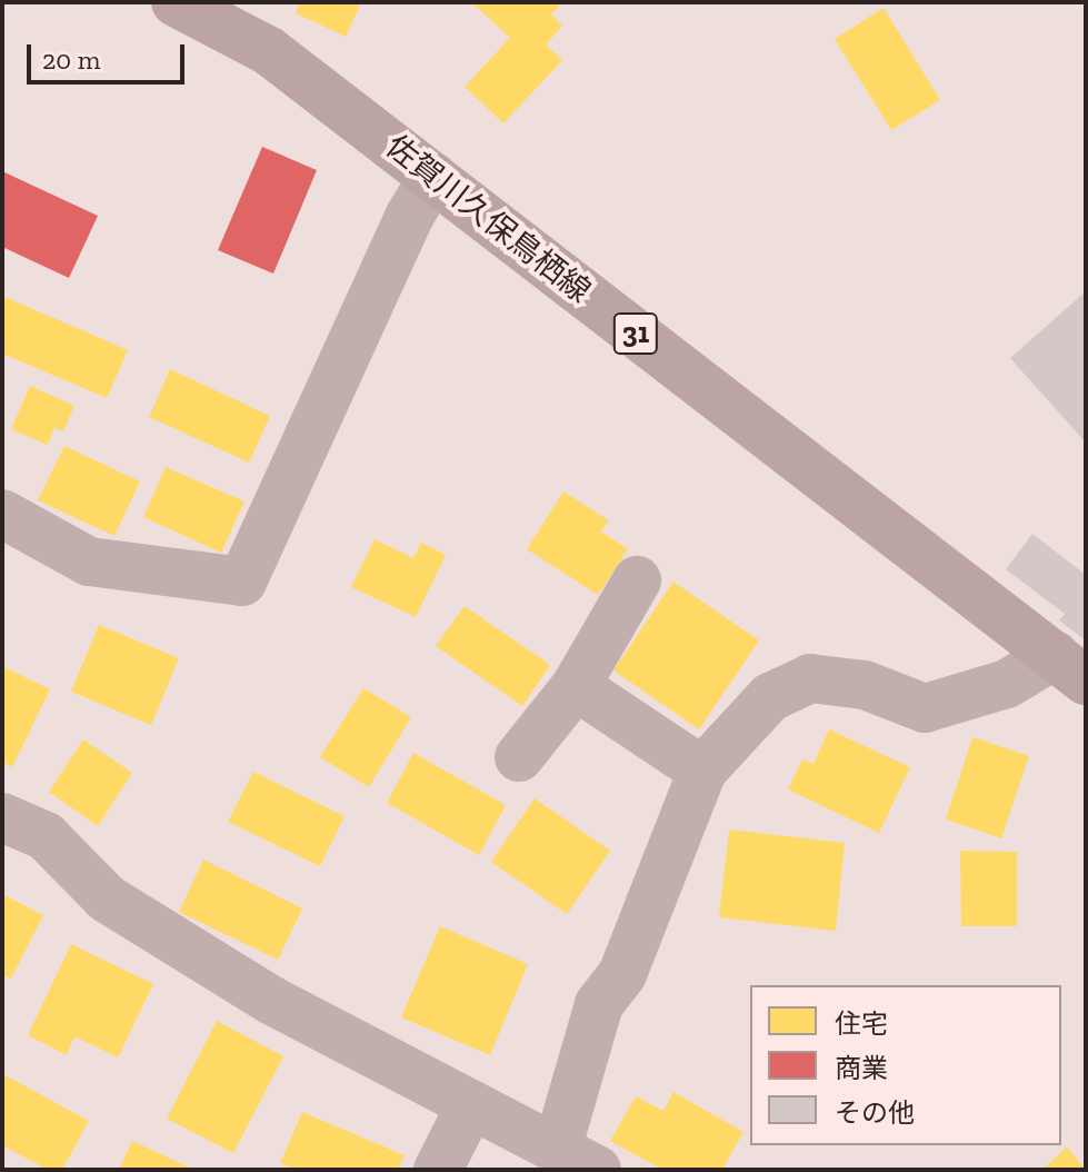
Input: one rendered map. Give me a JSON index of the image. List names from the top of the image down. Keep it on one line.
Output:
{"streets":{"main road":["佐賀川久保鳥栖線","31"]},"legend":["住宅","商業","その他"],"scale_bar":"20 m"}
